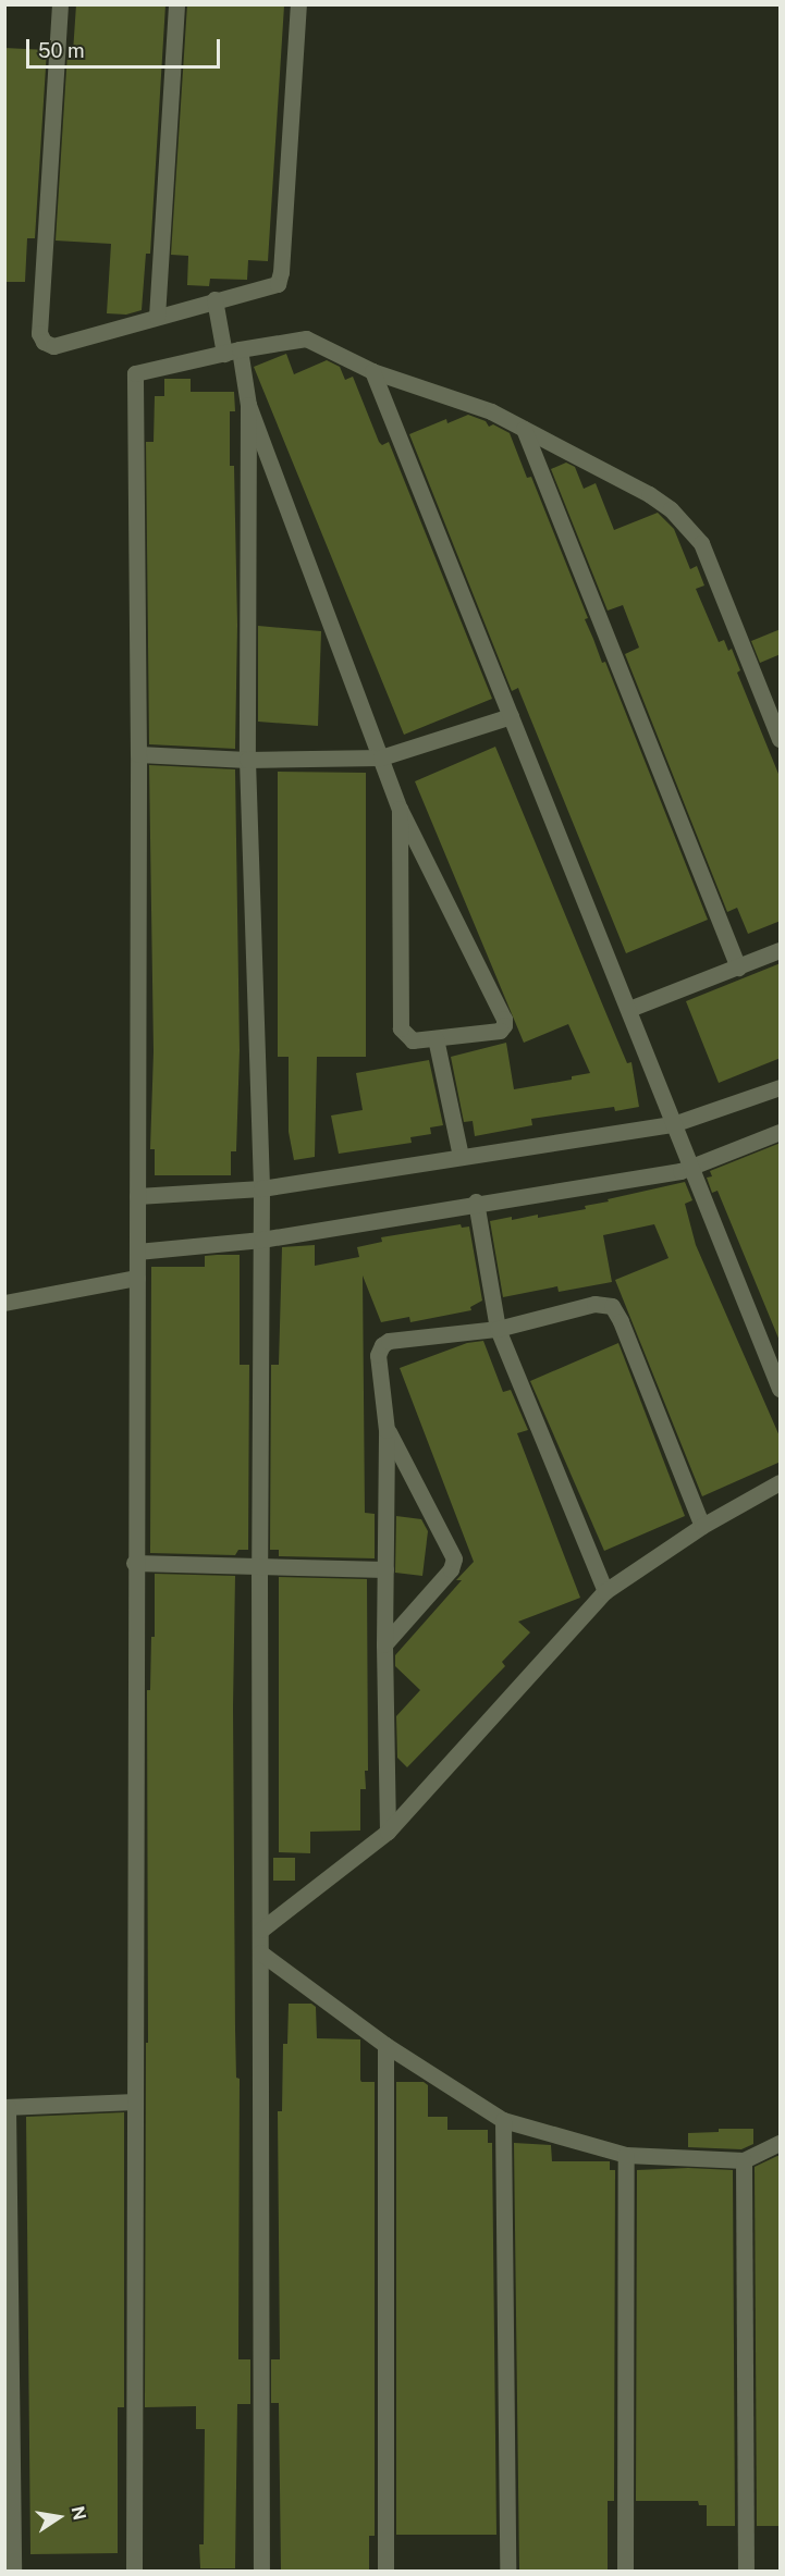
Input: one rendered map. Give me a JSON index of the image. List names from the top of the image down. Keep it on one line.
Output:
{"scale_bar":"50 m","north":"right"}
